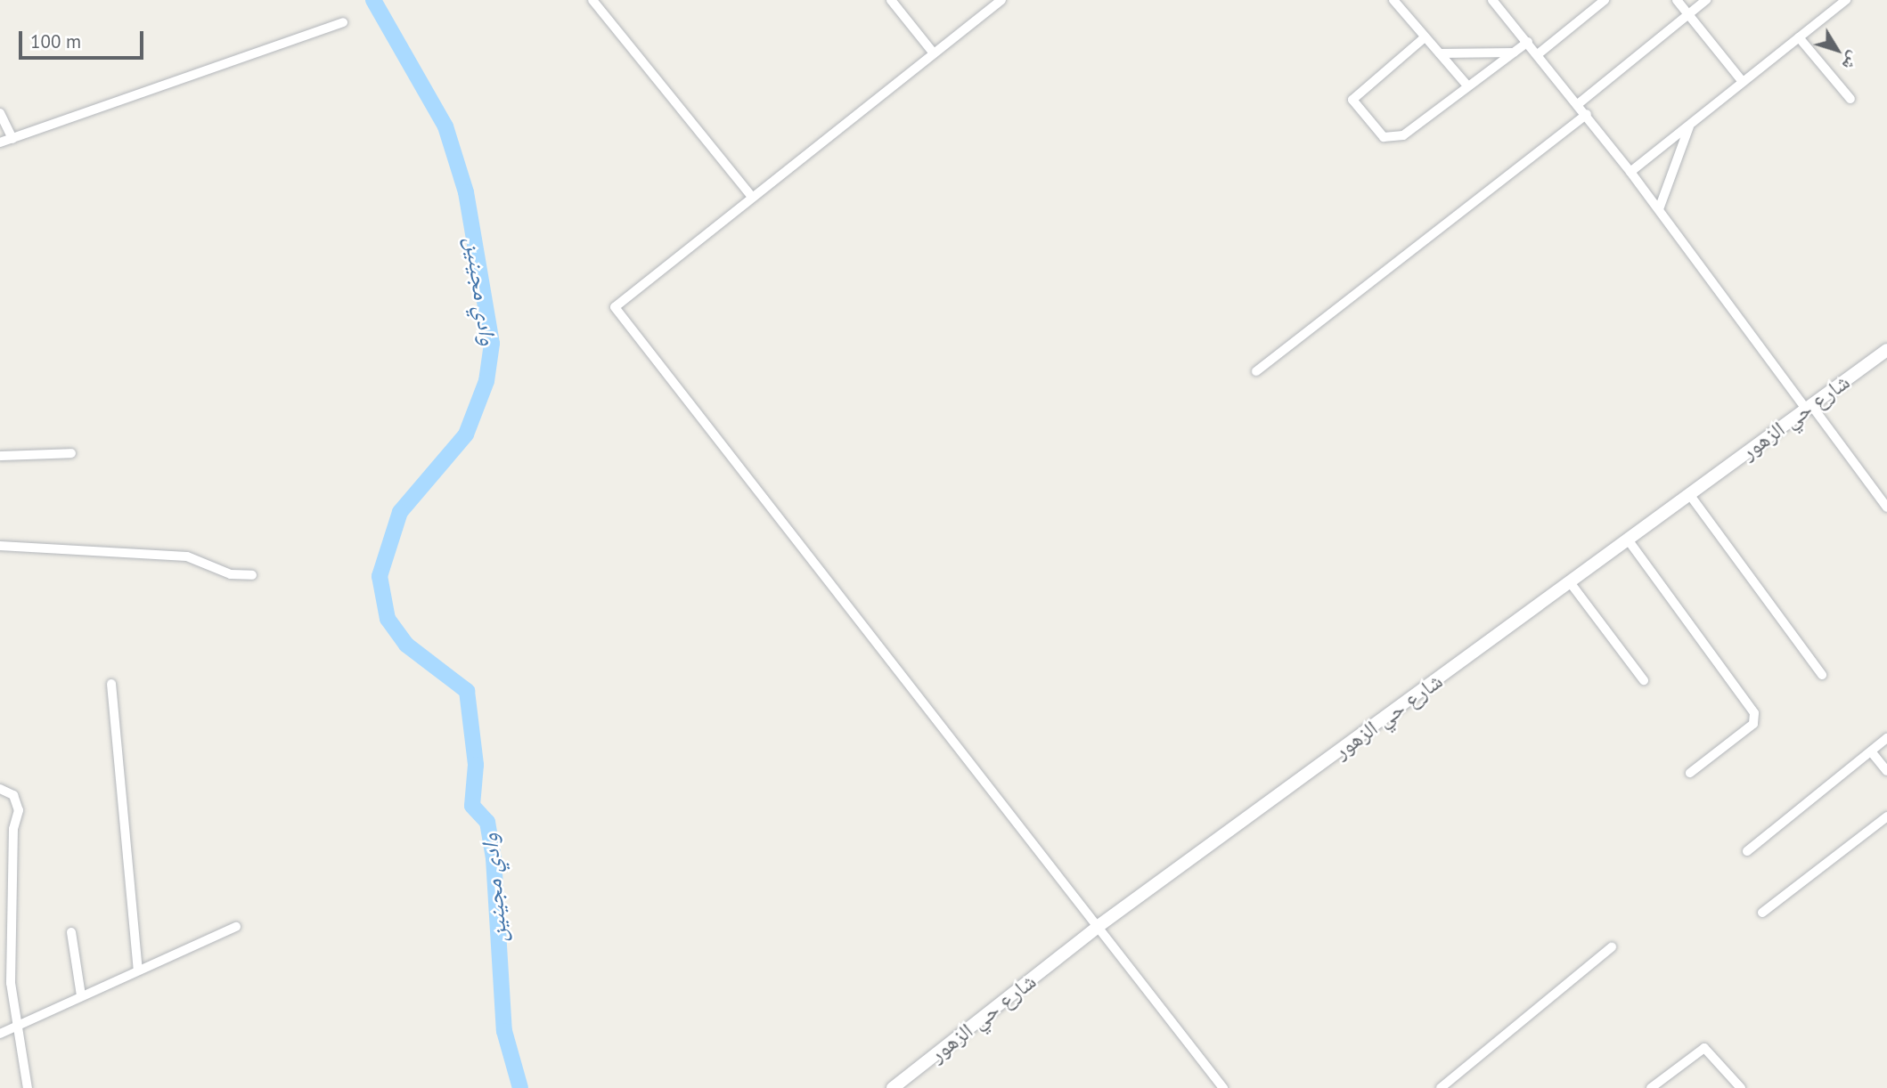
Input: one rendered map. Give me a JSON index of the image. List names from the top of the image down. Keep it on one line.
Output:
{"streets":{"street":["شارع حي الزهور"]},"water":["وادي مجينين"],"scale_bar":"100 m","north":"bottom right"}
